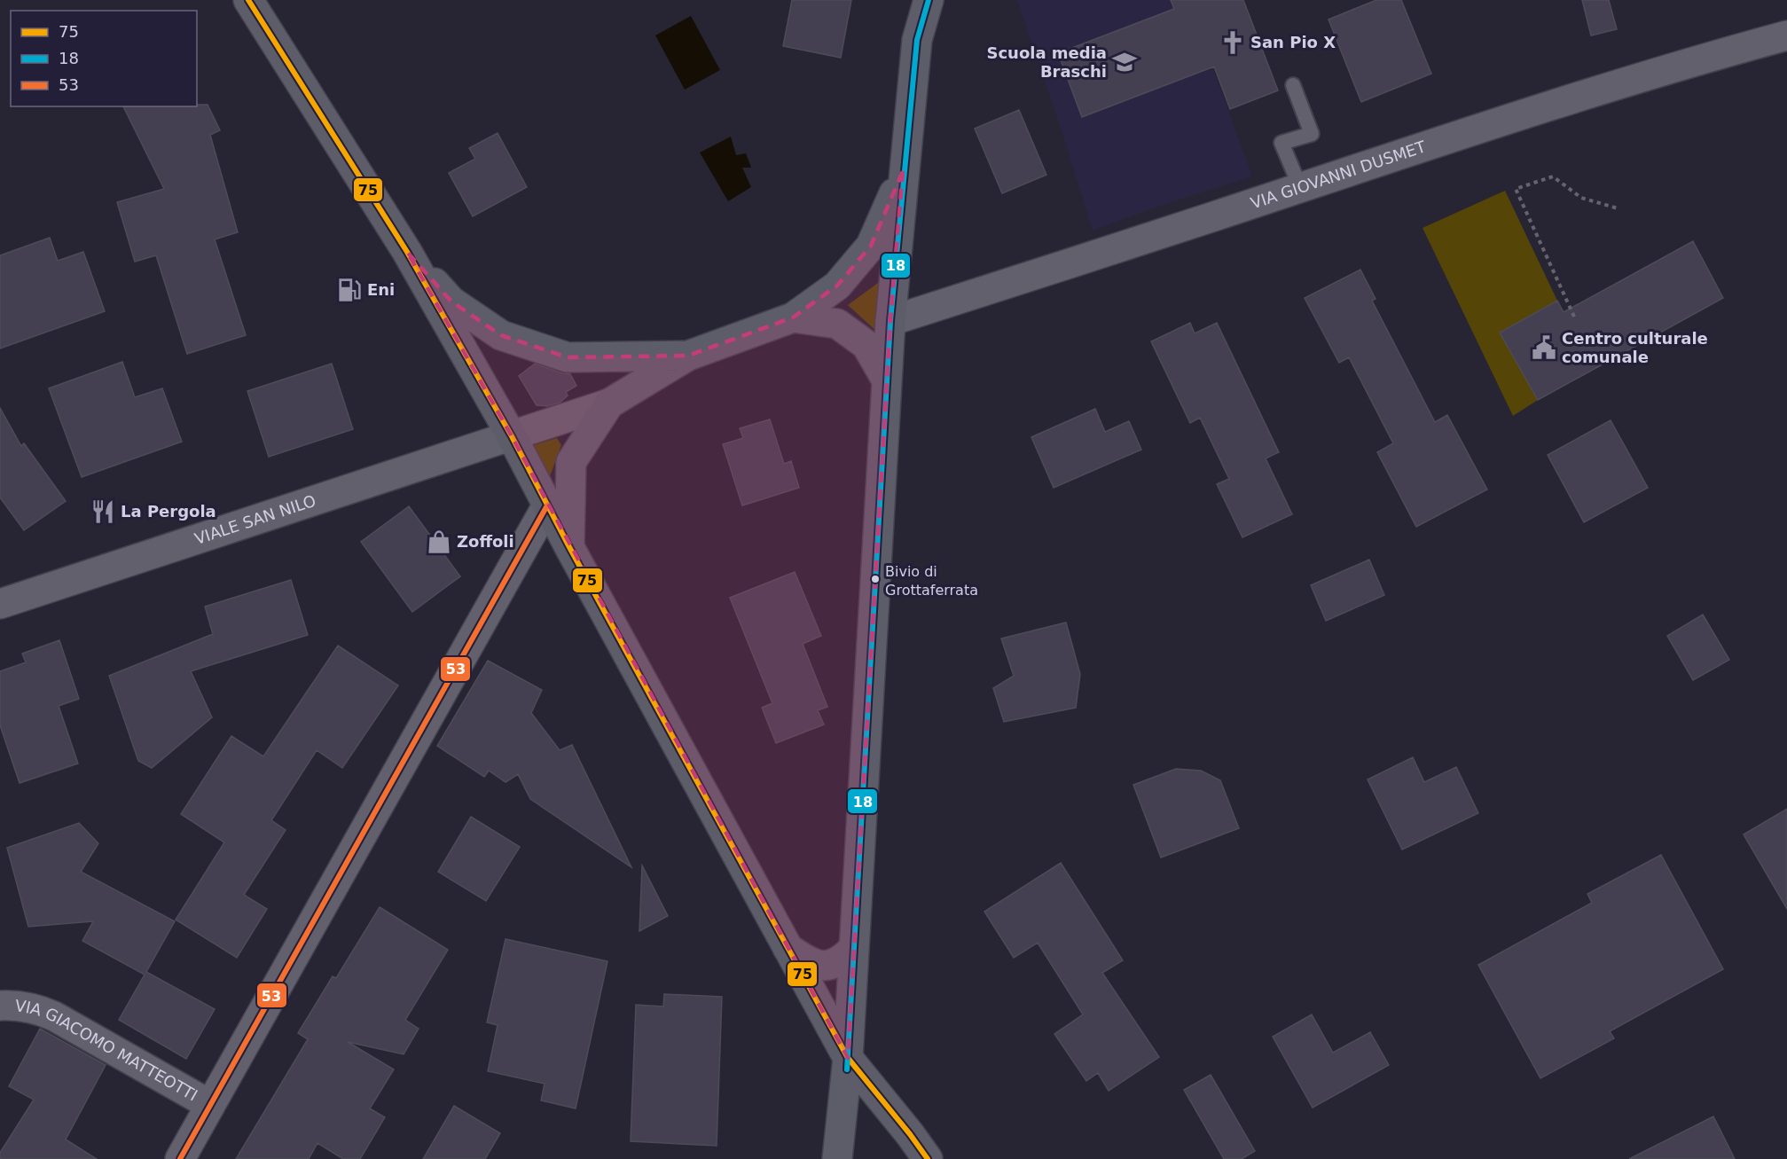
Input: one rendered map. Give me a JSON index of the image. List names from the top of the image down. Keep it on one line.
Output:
{"streets":{"street":["VIA GIOVANNI DUSMET","VIALE SAN NILO","VIA GIACOMO MATTEOTTI"]},"places":{"church":["San Pio X"],"school or university":["Scuola media Braschi"],"fuel station":["Eni"],"public building":["Centro culturale comunale"],"restaurant":["La Pergola"],"shop":["Zoffoli"],"other":["Bivio di Grottaferrata"]},"lines":["transit line 75","transit line 18","transit line 53"],"legend":["75","18","53"]}
